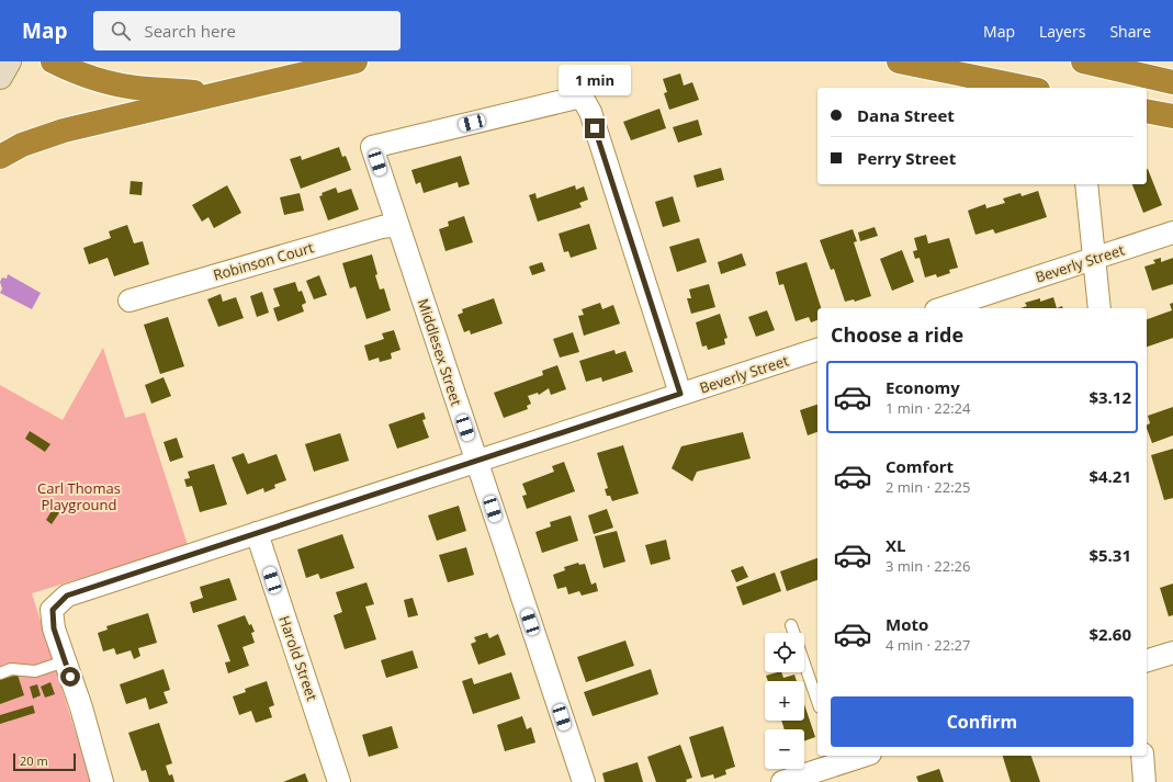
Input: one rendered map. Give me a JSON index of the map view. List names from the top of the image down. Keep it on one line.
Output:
{"streets":{"street":["Robinson Court","Beverly Street","Middlesex Street","Harold Street"]},"crossings":[["Robinson Court","Middlesex Street"],["Beverly Street","Middlesex Street"],["Beverly Street","Harold Street"]],"parks":["Carl Thomas Playground"],"scale_bar":"20 m","page":{"header":"Map","search":"Search here","nav":["Map","Layers","Share"],"bubble":"1 min","banner":["Dana Street","Perry Street"],"heading":"Choose a ride","list":[{"name":"Economy","note":"1 min · 22:24","value":"$3.12"},{"name":"Comfort","note":"2 min · 22:25","value":"$4.21"},{"name":"XL","note":"3 min · 22:26","value":"$5.31"},{"name":"Moto","note":"4 min · 22:27","value":"$2.60"}],"map_buttons":["+","−"],"buttons":"Confirm","scale":"20 m"}}
